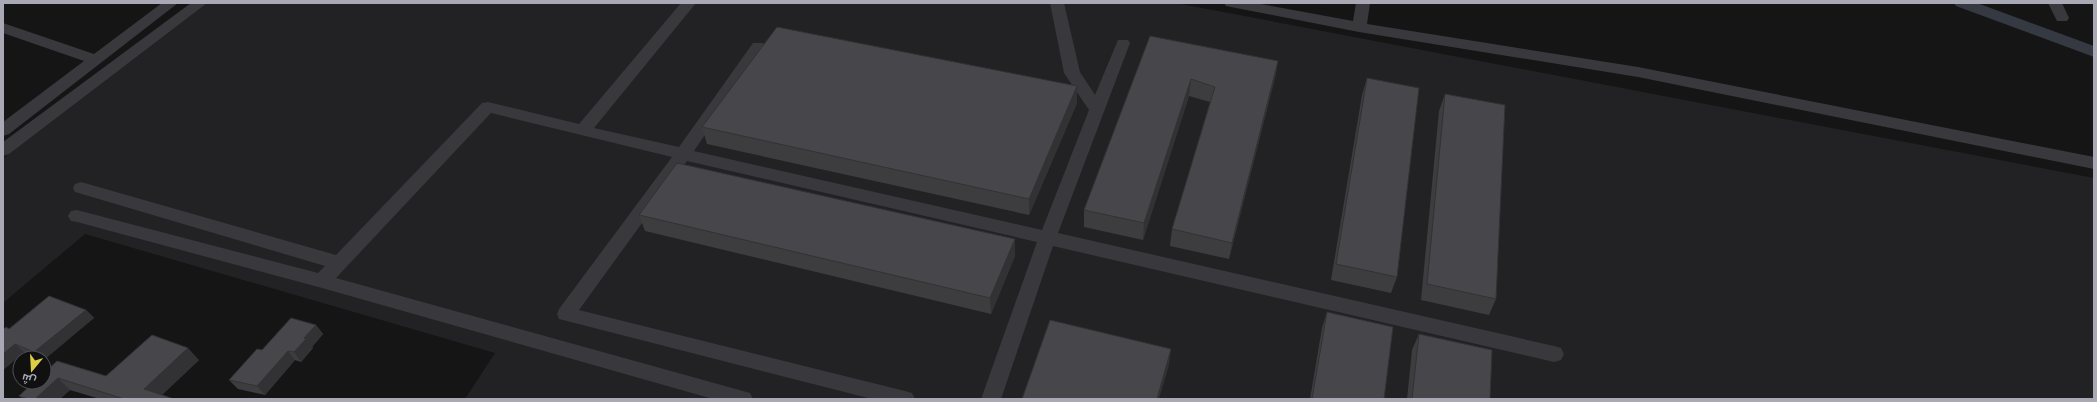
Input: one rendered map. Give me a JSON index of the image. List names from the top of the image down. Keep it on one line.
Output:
{"north":"bottom"}
